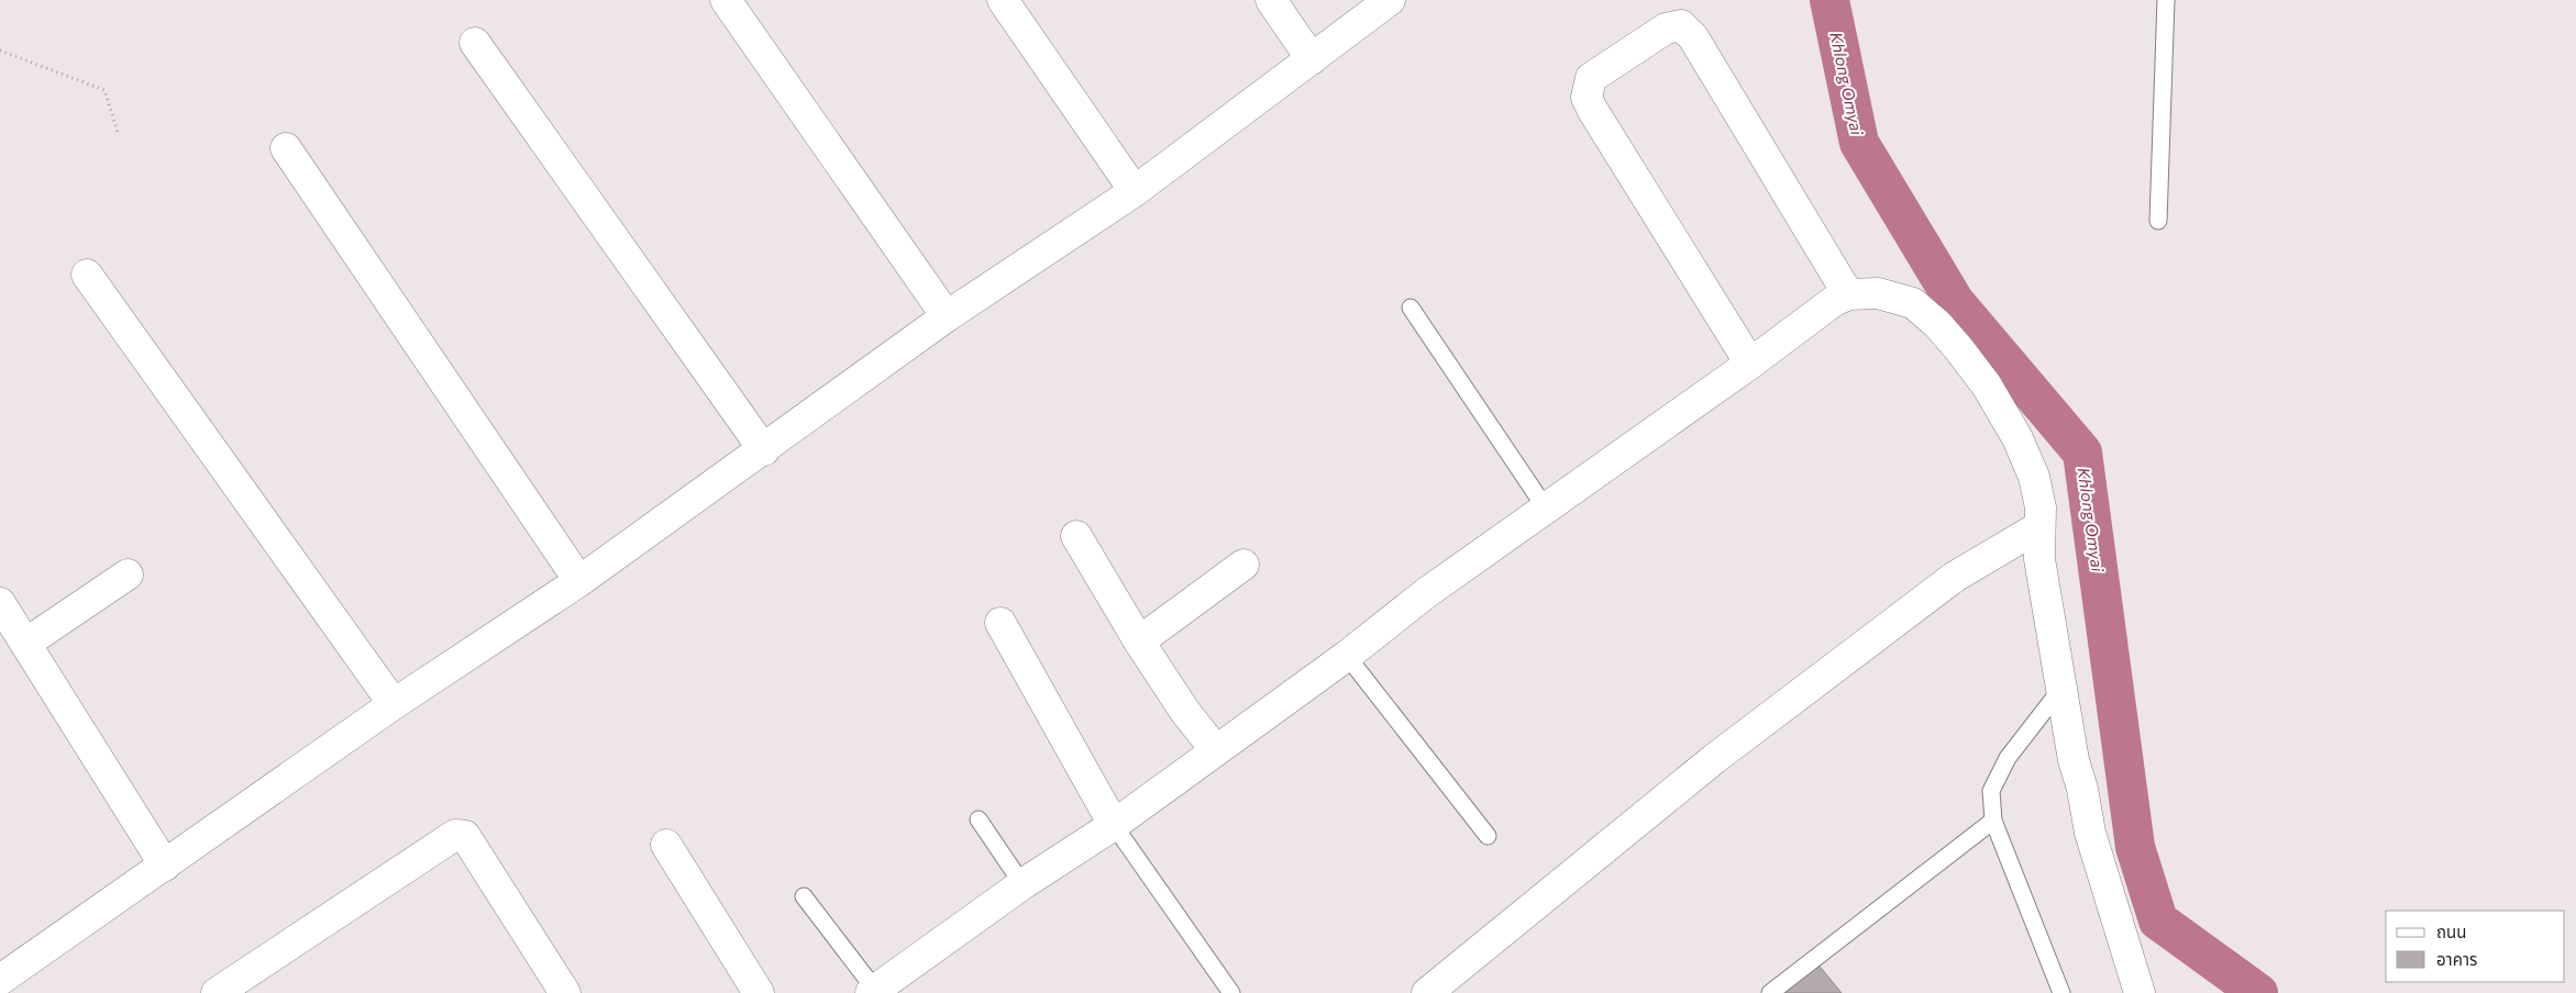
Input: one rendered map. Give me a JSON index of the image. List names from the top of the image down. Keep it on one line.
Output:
{"water":["Khlong Omyai"],"legend":["ถนน","อาคาร"]}
